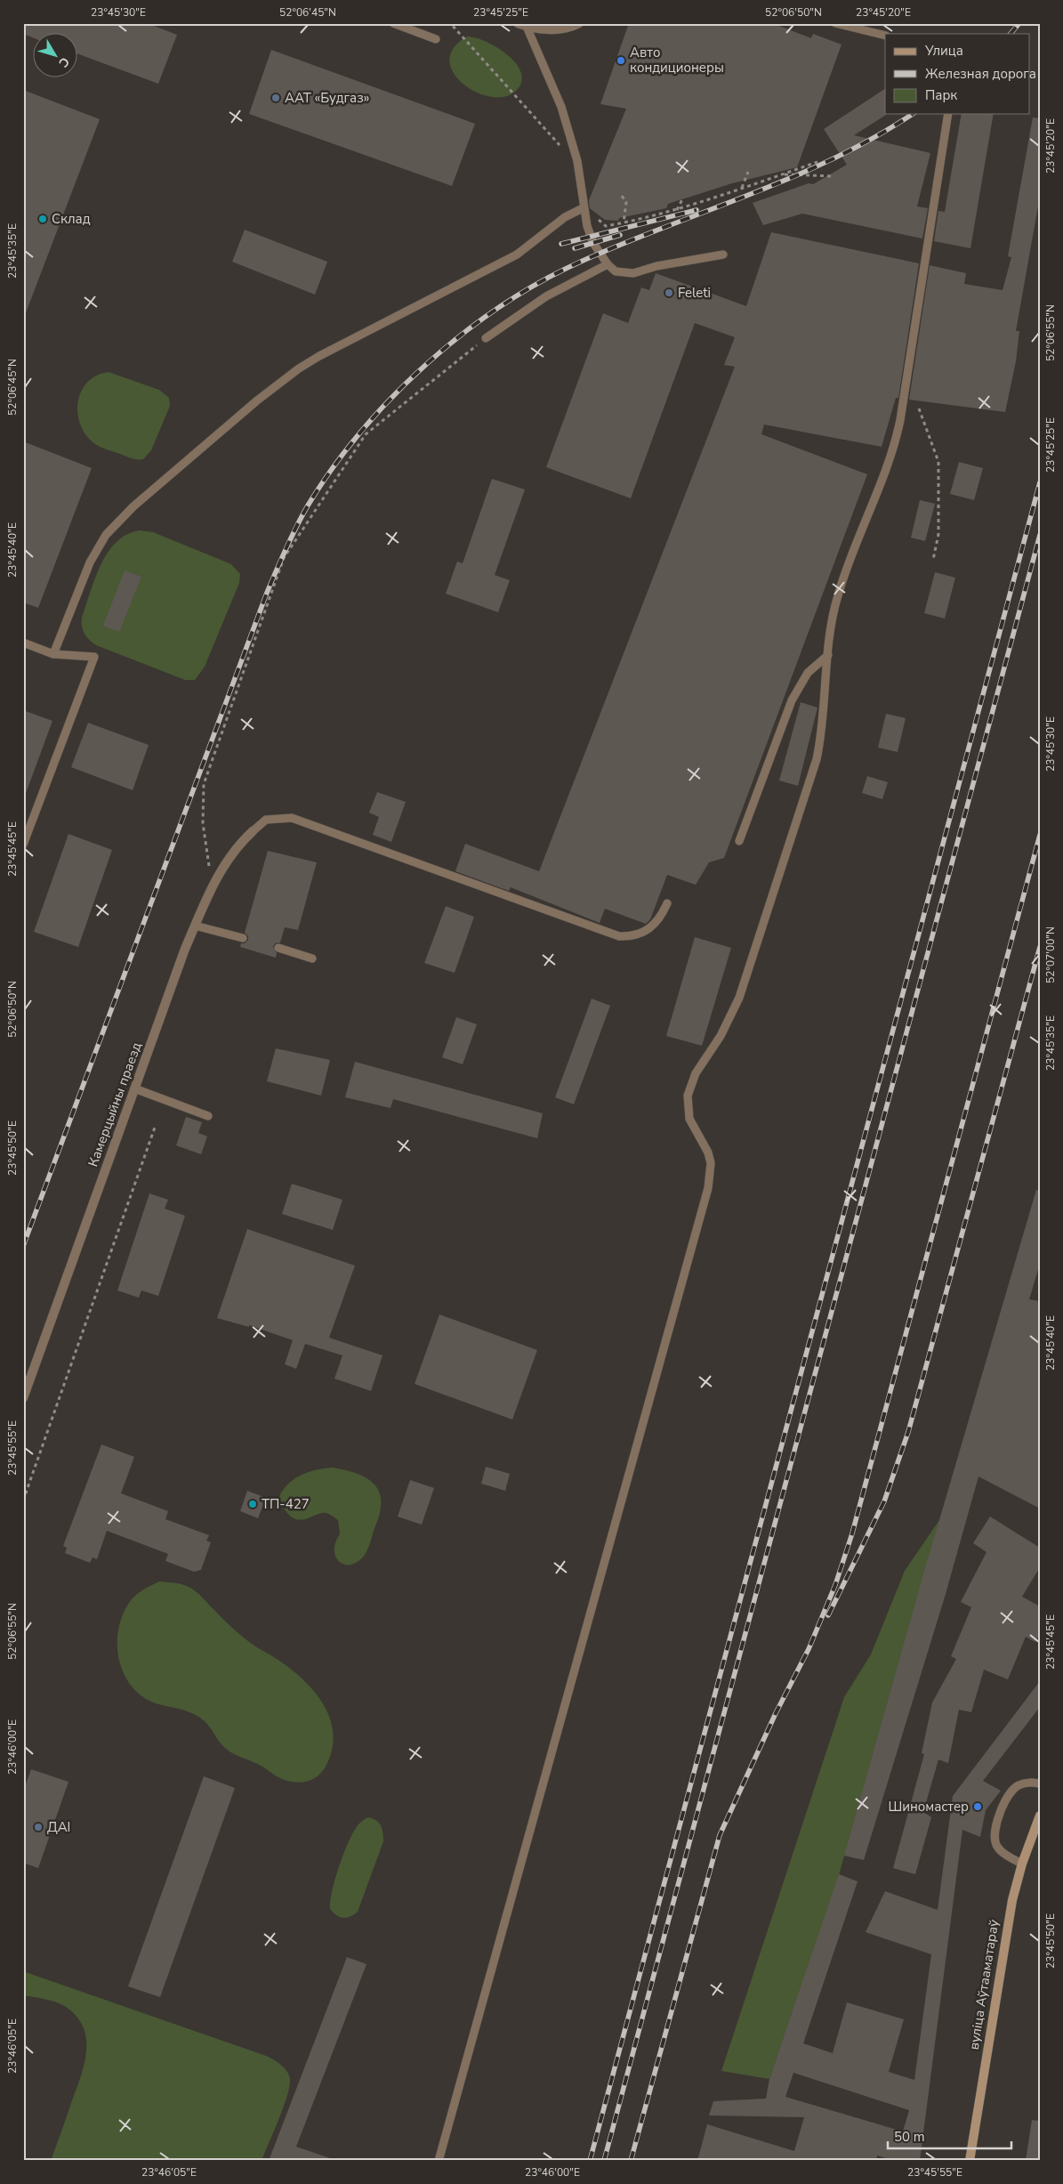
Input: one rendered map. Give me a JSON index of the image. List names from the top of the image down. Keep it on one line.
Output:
{"streets":{"main road":["вуліца Аўтааматараў"],"street":["Камерцыйны праезд"]},"places":["Авто кондиционеры","ААТ «Будгаз»","Склад","Feleti","ТП-427","Шиномастер","ДАІ"],"legend":["Улица","Железная дорога","Парк"],"scale_bar":"50 m","north":"bottom right","coordinates":["23°45'30\"E","52°06'45\"N","23°45'25\"E","52°06'50\"N","23°45'20\"E","23°45'35\"E","52°06'55\"N","23°45'40\"E","23°45'45\"E","52°07'00\"N","23°45'50\"E","23°45'55\"E","23°46'00\"E","23°46'05\"E"]}
